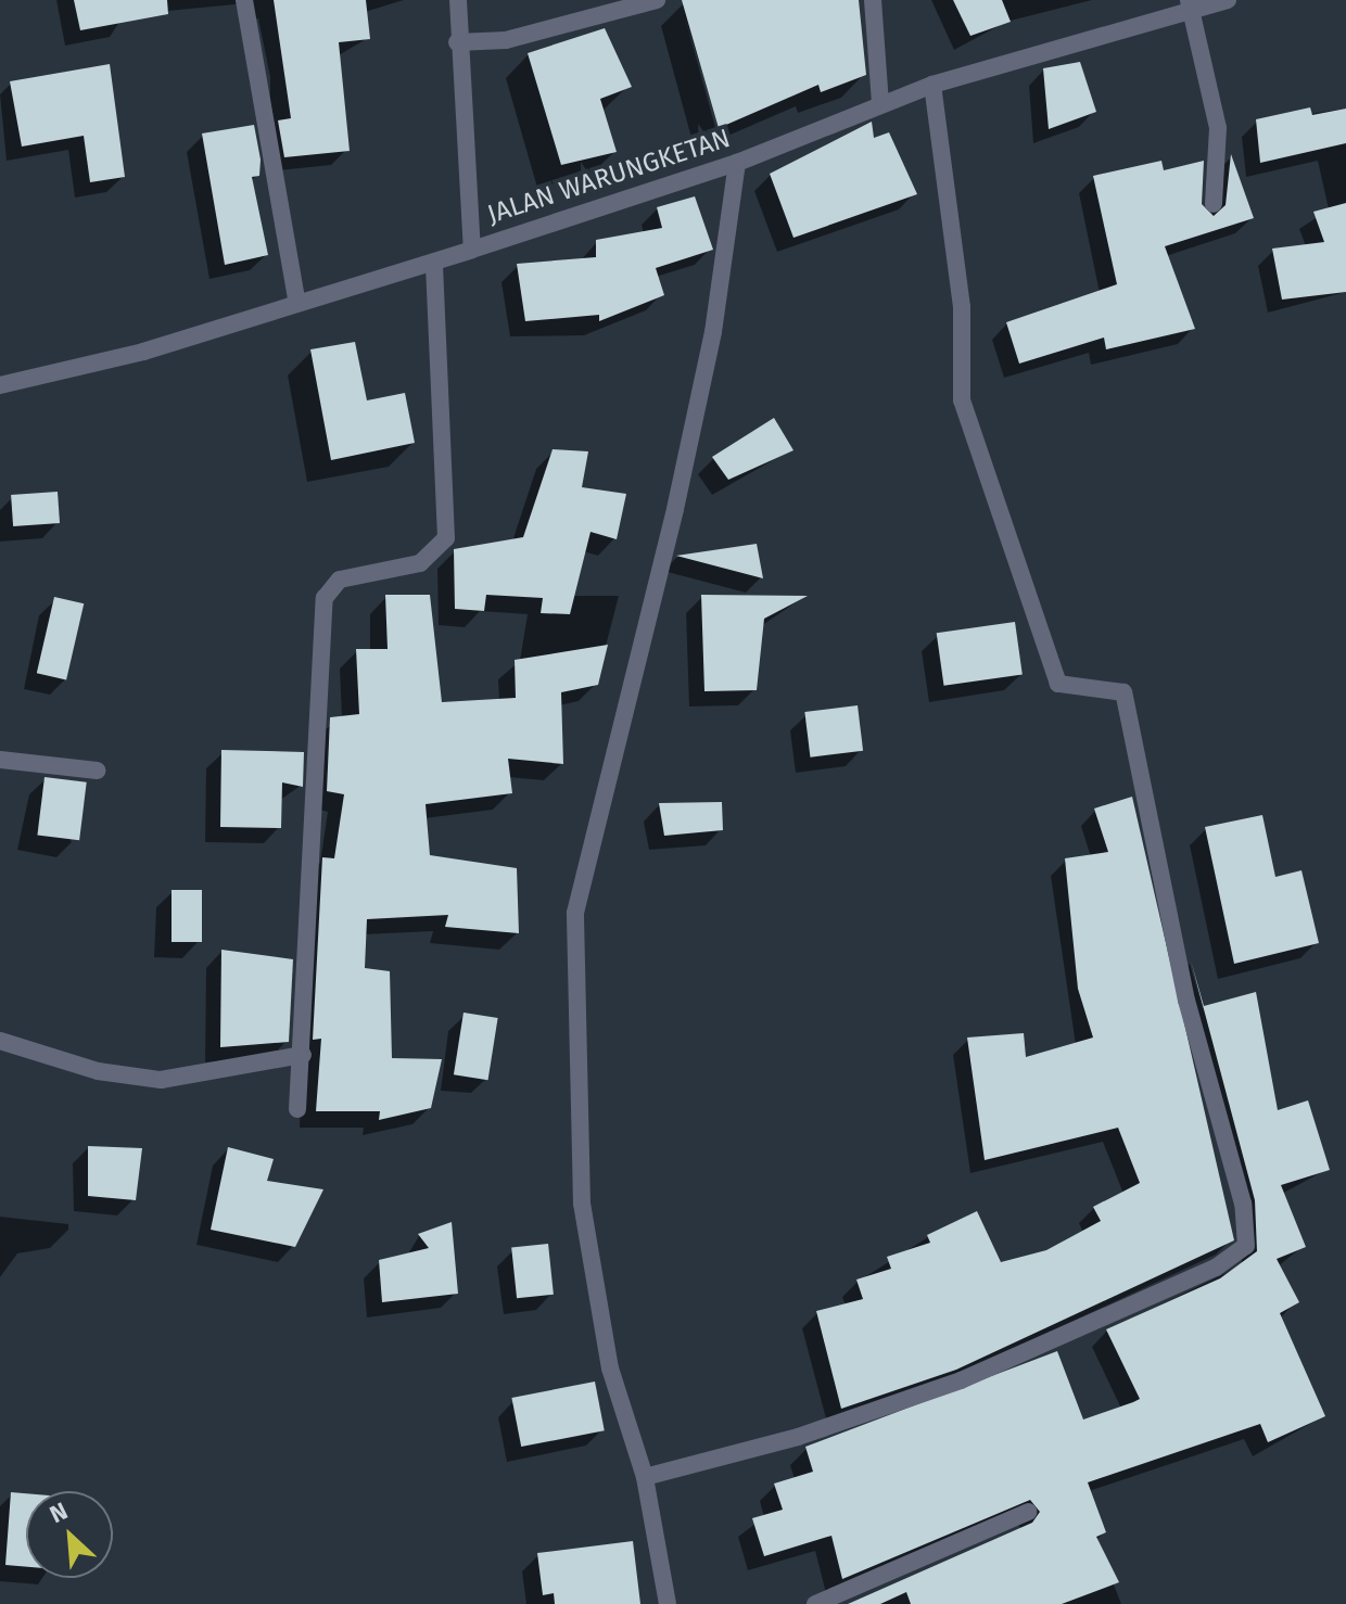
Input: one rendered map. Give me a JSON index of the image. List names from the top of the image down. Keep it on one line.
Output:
{"streets":{"street":["JALAN WARUNGKETAN"]},"north":"top left"}
